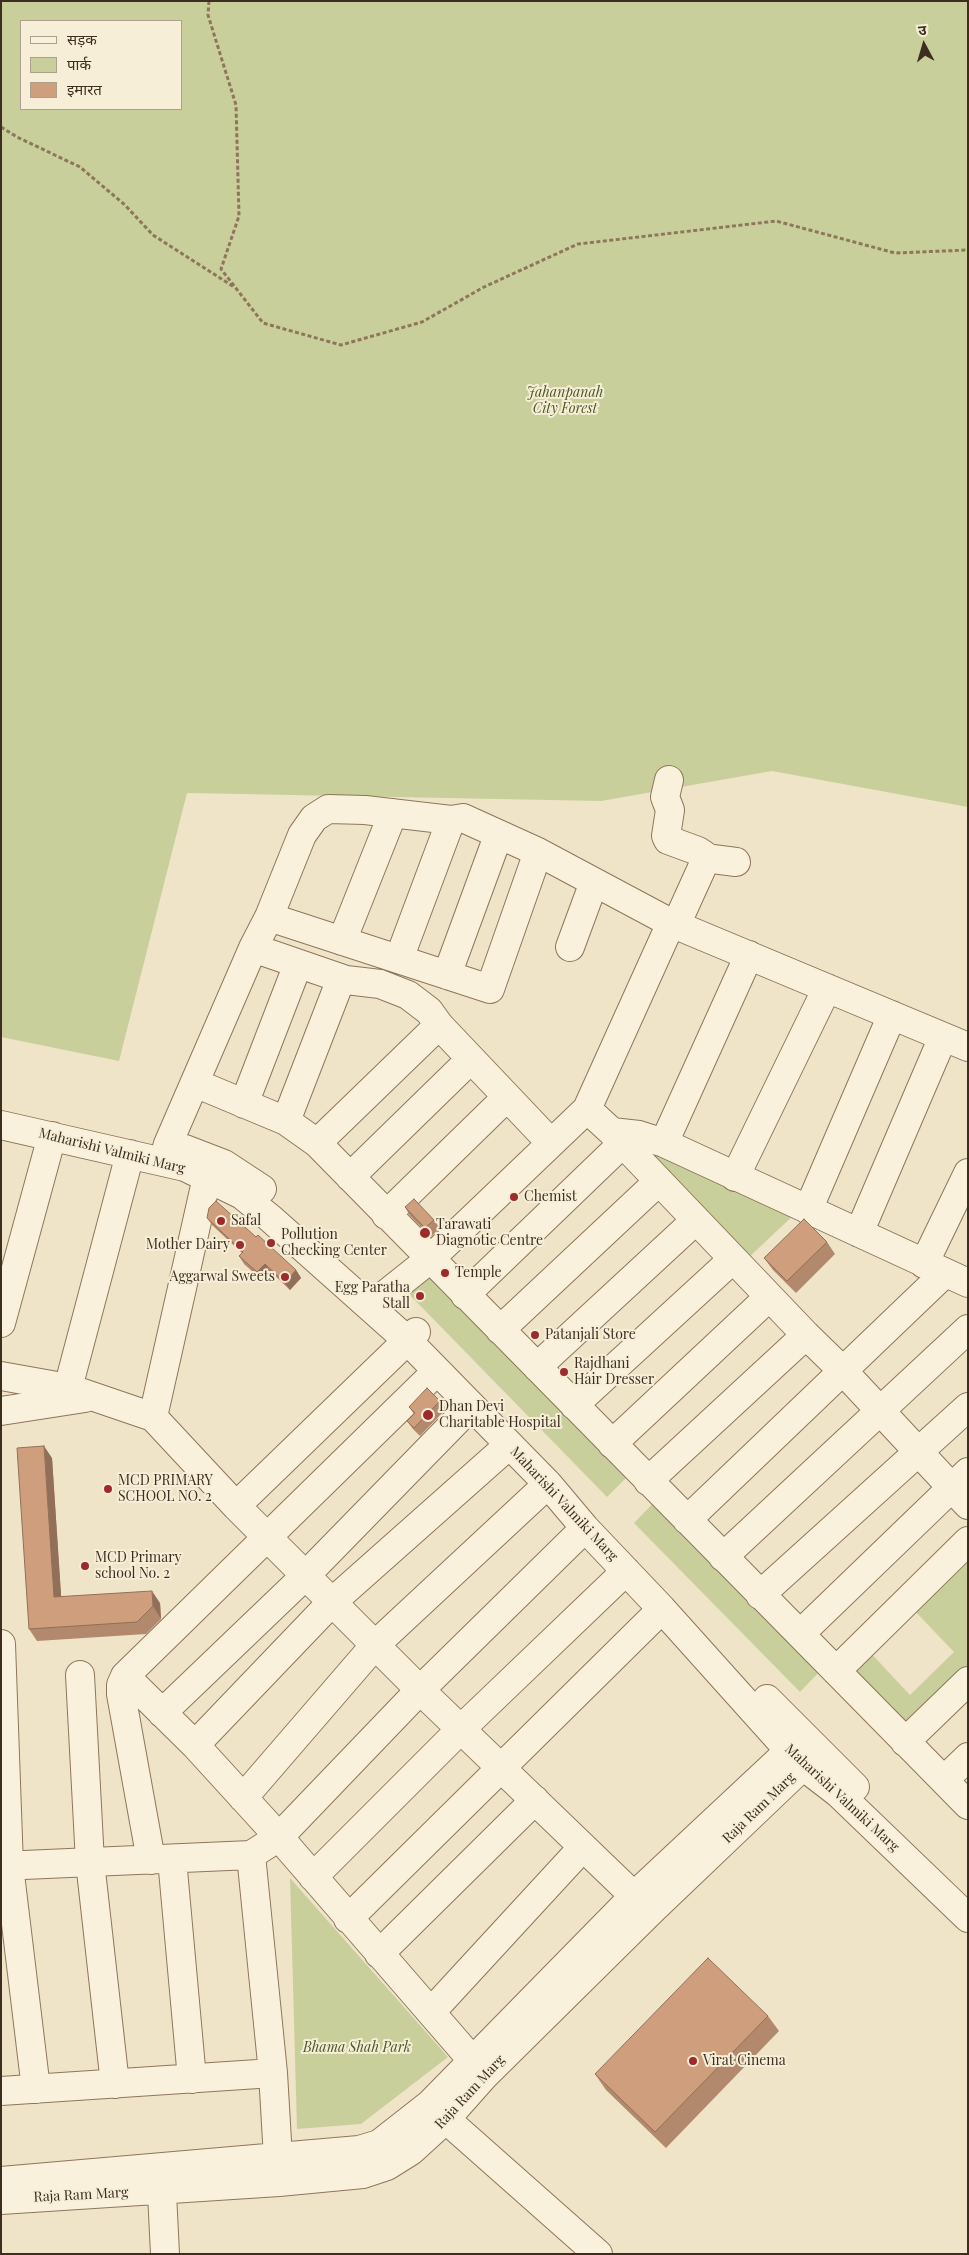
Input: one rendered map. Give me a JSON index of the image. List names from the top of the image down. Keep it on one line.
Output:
{"streets":{"street":["Maharishi Valmiki Marg","Raja Ram Marg"]},"crossings":[["Maharishi Valmiki Marg","Raja Ram Marg"]],"parks":["Jahanpanah City Forest","Bhama Shah Park"],"places":["Chemist","Safal","Tarawati Diagnotic Centre","Pollution Checking Center","Mother Dairy","Temple","Aggarwal Sweets","Egg Paratha Stall","Patanjali Store","Rajdhani Hair Dresser","Dhan Devi Charitable Hospital","MCD PRIMARY SCHOOL NO. 2","MCD Primary school No. 2","Virat Cinema"],"legend":["सड़क","पार्क","इमारत"],"north":"top"}
